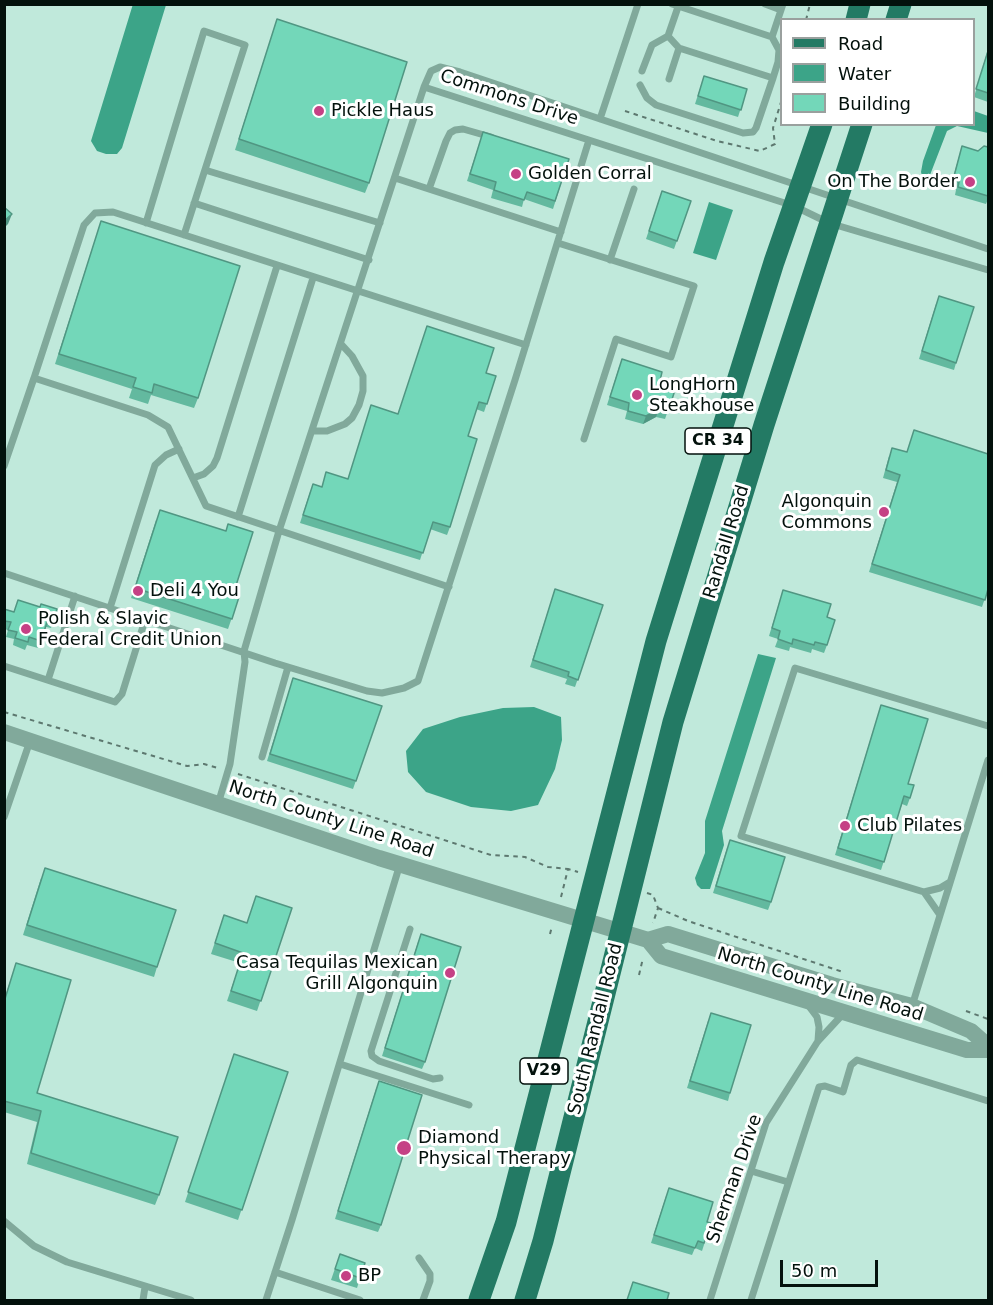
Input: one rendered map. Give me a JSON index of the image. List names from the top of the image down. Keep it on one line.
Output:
{"streets":{"main road":["CR 34","Randall Road","South Randall Road","V29"],"street":["North County Line Road"],"lane":["Commons Drive","Sherman Drive"]},"crossings":[["Commons Drive","CR 34"],["Commons Drive","Randall Road"],["CR 34","North County Line Road"],["CR 34","V29"],["Randall Road","North County Line Road"],["Randall Road","South Randall Road"],["North County Line Road","South Randall Road"],["North County Line Road","V29"],["North County Line Road","Sherman Drive"]],"places":["Pickle Haus","Golden Corral","On The Border","LongHorn Steakhouse","Algonquin Commons","Deli 4 You","Polish & Slavic Federal Credit Union","Club Pilates","Casa Tequilas Mexican Grill Algonquin","Diamond Physical Therapy","BP"],"legend":["Road","Water","Building"],"scale_bar":"50 m"}
